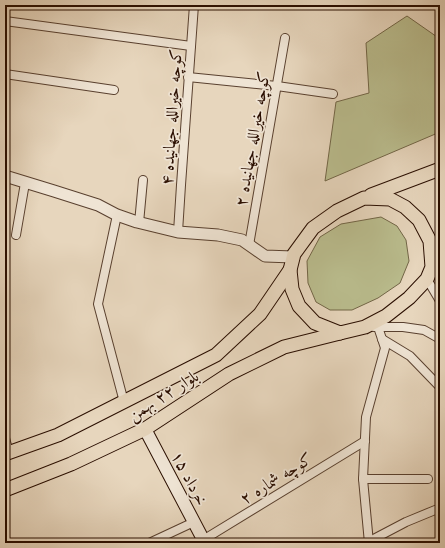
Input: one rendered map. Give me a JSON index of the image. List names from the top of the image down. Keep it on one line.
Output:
{"streets":{"main road":["بلوار ۲۲ بهمن","۱۵ خرداد"],"street":["کوچه خیرالله جهانیده ۴","کوچه خیرالله جهانیده ۲","کوچه شماره ۲"]},"crossings":[["بلوار ۲۲ بهمن","۱۵ خرداد"],["۱۵ خرداد","کوچه شماره ۲"]]}
